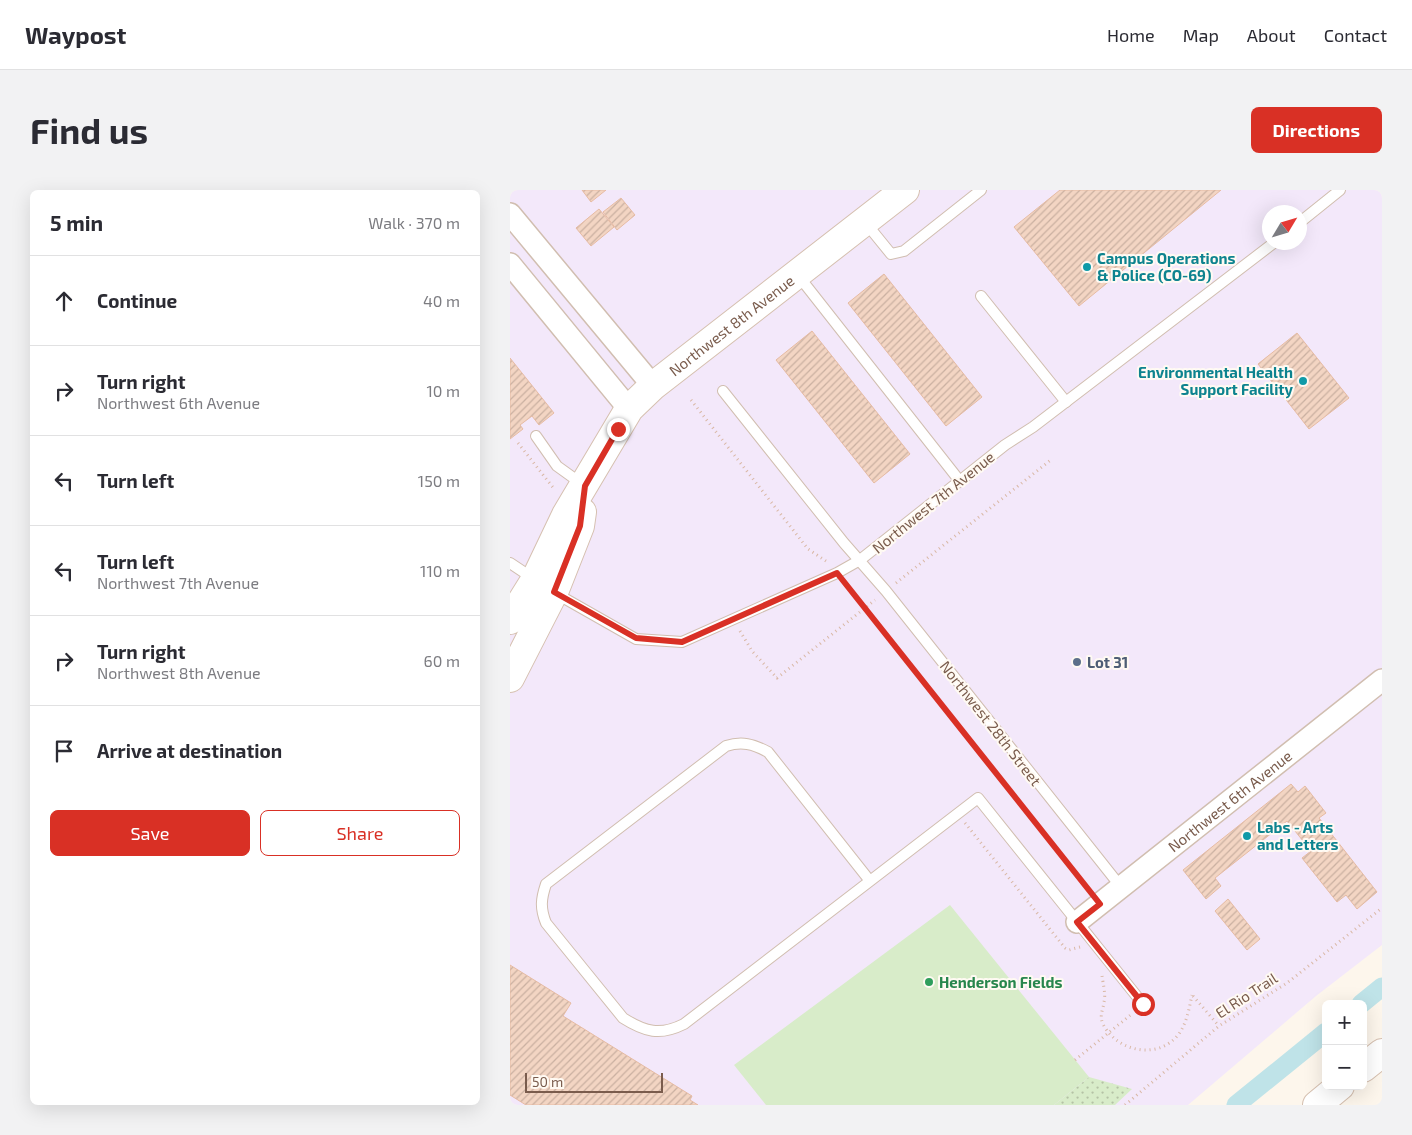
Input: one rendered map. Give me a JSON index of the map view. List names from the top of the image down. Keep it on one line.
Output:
{"streets":{"street":["Northwest 8th Avenue","Northwest 6th Avenue"],"lane":["Northwest 7th Avenue","Northwest 28th Street"],"path":["El Rio Trail"]},"crossings":[["Northwest 8th Avenue","Northwest 7th Avenue"],["Northwest 7th Avenue","Northwest 28th Street"],["Northwest 28th Street","Northwest 6th Avenue"]],"places":["Campus Operations & Police (CO-69)","Environmental Health Support Facility","Lot 31","Labs - Arts and Letters","Henderson Fields"],"scale_bar":"50 m","north":"top right","page":{"header":"Waypost","nav":["Home","Map","About","Contact"],"buttons":["Directions",["Save","Share"]],"title":"Find us","heading":["5 min","Walk · 370 m"],"list":[["Continue","40 m"],["Turn right","Northwest 6th Avenue","10 m"],["Turn left","150 m"],["Turn left","Northwest 7th Avenue","110 m"],["Turn right","Northwest 8th Avenue","60 m"],"Arrive at destination"],"map_buttons":["+","−"],"scale":"50 m"}}
